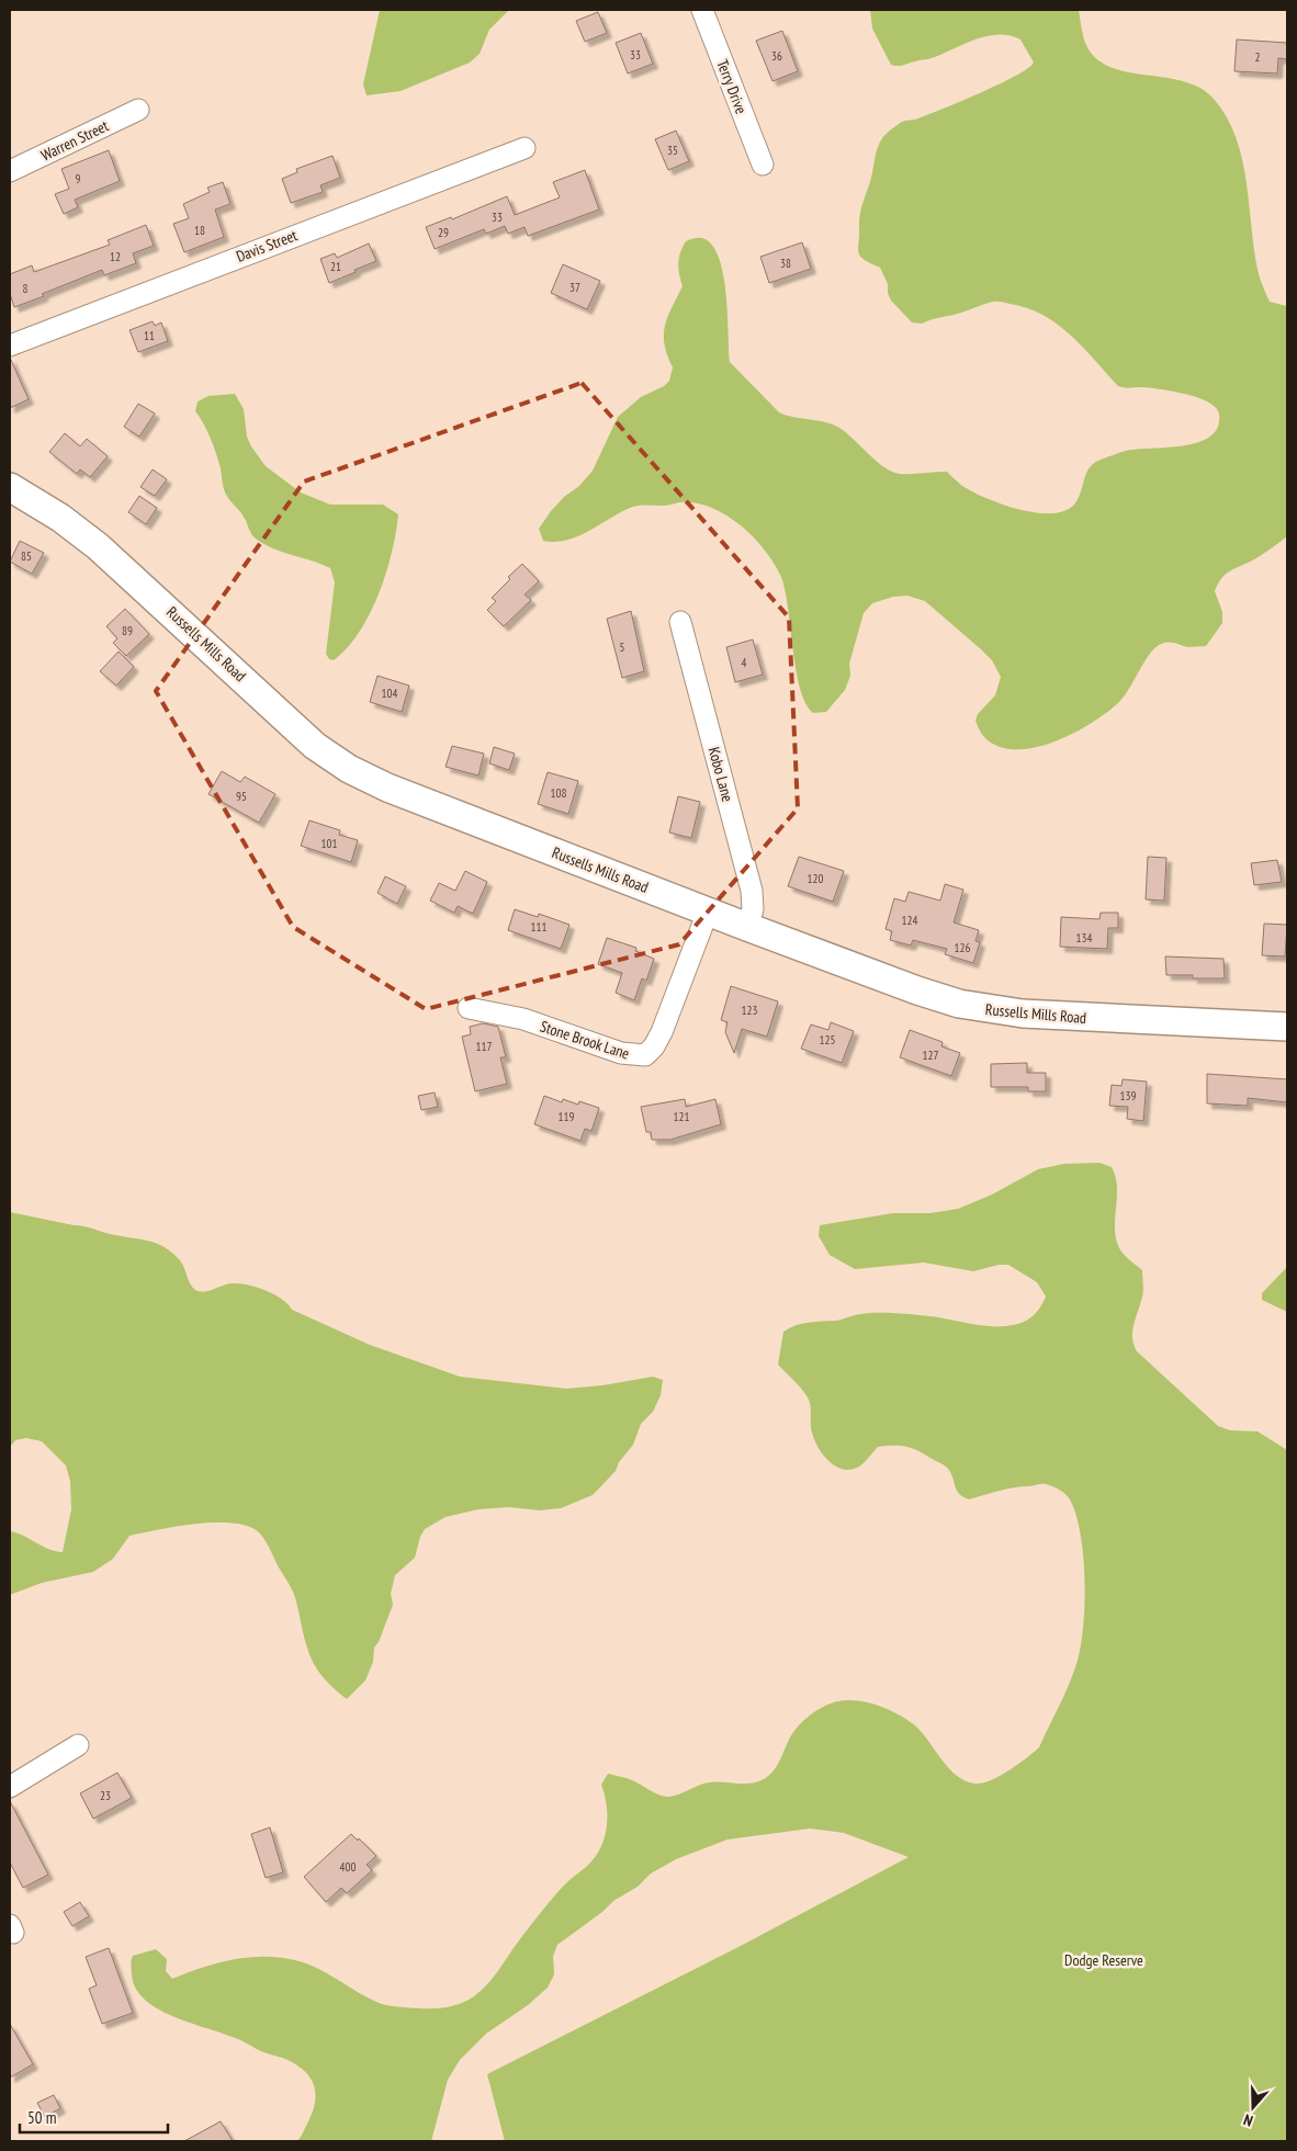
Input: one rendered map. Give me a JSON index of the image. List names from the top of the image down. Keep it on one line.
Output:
{"streets":{"main road":["Russells Mills Road"],"street":["Terry Drive","Warren Street","Davis Street","Kobo Lane","Stone Brook Lane"]},"crossings":[["Russells Mills Road","Kobo Lane"],["Russells Mills Road","Stone Brook Lane"]],"parks":["Dodge Reserve"],"house_numbers":["33","36","2","35","9","33","18","29","12","38","21","37","8","11","85","89","5","4","104","108","95","101","120","124","111","134","126","123","125","117","127","139","119","121","23","400"],"scale_bar":"50 m","north":"bottom"}
